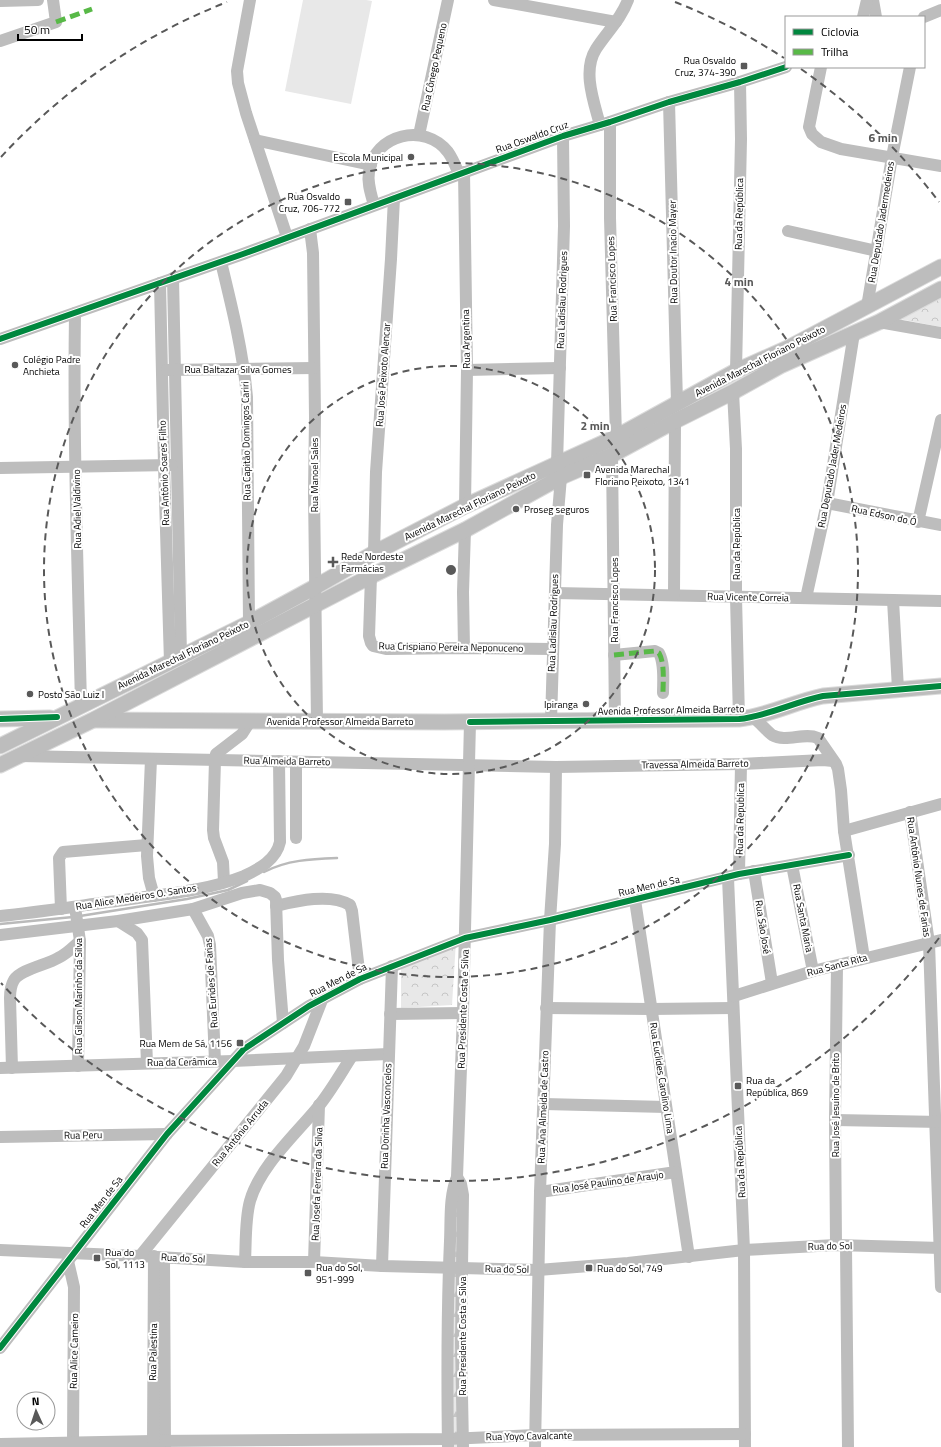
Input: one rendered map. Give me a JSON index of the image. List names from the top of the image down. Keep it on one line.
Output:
{"streets":{"main road":["Avenida Marechal Floriano Peixoto","Avenida Professor Almeida Barreto"],"street":["Rua Cônego Pequeno","Rua Oswaldo Cruz","Rua da República","Rua Deputado Jadermedeiros","Rua Doutor Inacio Mayer","Rua Francisco Lopes","Rua Ladislau Rodrigues","Rua Argentina","Rua Baltazar Silva Gomes","Rua José Peixoto Alencar","Rua Capitão Domingos Cariri","Rua Deputado Jader Medeiros","Rua Antônio Soares Filho","Rua Manoel Sales","Rua Adiel Valdivino","Rua Edson do Ó","Rua Vicente Correia","Rua Crispiano Pereira Neponuceno","Rua Almeida Barreto","Travessa Almeida Barreto","Rua da Republica","Rua Antônio Nunes de Farias","Rua Men de Sa","Rua Alice Medeiros O. Santos","Rua Santa Maria","Rua São José","Rua Santa Rita","Rua Eurides de Farias","Rua Gilson Marinho da Silva","Rua Presidente Costa e Silva","Rua da Cerâmica","Rua Euclides Carolino Lima","Rua José Jesuino de Brito","Rua Ana Almeida de Castro","Rua Dorinha Vasconcelos","Rua Antônio Arruda","Rua Peru","Rua José Paulino de Araujo","Rua Josefa Ferreira da Silva","Rua do Sol","Rua Alice Carneiro","Rua Palestina","Rua Yoyo Cavalcante"]},"crossings":[["Rua Oswaldo Cruz","Rua da República"],["Rua Oswaldo Cruz","Rua Doutor Inacio Mayer"],["Rua Oswaldo Cruz","Rua Francisco Lopes"],["Rua Oswaldo Cruz","Rua Ladislau Rodrigues"],["Rua Oswaldo Cruz","Rua Argentina"],["Rua Oswaldo Cruz","Rua José Peixoto Alencar"],["Rua Oswaldo Cruz","Rua Capitão Domingos Cariri"],["Rua Oswaldo Cruz","Rua Antônio Soares Filho"],["Rua Oswaldo Cruz","Rua Manoel Sales"],["Rua Oswaldo Cruz","Rua Adiel Valdivino"],["Rua da República","Avenida Marechal Floriano Peixoto"],["Rua da República","Rua Vicente Correia"],["Rua da República","Avenida Professor Almeida Barreto"],["Rua da República","Rua da Republica"],["Rua da República","Rua Men de Sa"],["Rua da República","Rua Santa Rita"],["Rua da República","Rua do Sol"],["Rua da República","Rua Yoyo Cavalcante"],["Rua Deputado Jadermedeiros","Avenida Marechal Floriano Peixoto"],["Rua Doutor Inacio Mayer","Avenida Marechal Floriano Peixoto"],["Rua Francisco Lopes","Avenida Marechal Floriano Peixoto"],["Rua Francisco Lopes","Rua Vicente Correia"],["Rua Francisco Lopes","Avenida Professor Almeida Barreto"],["Rua Ladislau Rodrigues","Avenida Marechal Floriano Peixoto"],["Rua Ladislau Rodrigues","Rua Vicente Correia"],["Rua Ladislau Rodrigues","Rua Crispiano Pereira Neponuceno"],["Rua Ladislau Rodrigues","Avenida Professor Almeida Barreto"],["Rua Argentina","Avenida Marechal Floriano Peixoto"],["Avenida Marechal Floriano Peixoto","Rua José Peixoto Alencar"],["Avenida Marechal Floriano Peixoto","Rua Capitão Domingos Cariri"],["Avenida Marechal Floriano Peixoto","Rua Deputado Jader Medeiros"],["Avenida Marechal Floriano Peixoto","Rua Antônio Soares Filho"],["Avenida Marechal Floriano Peixoto","Rua Manoel Sales"],["Avenida Marechal Floriano Peixoto","Rua Adiel Valdivino"],["Avenida Marechal Floriano Peixoto","Rua Crispiano Pereira Neponuceno"],["Avenida Marechal Floriano Peixoto","Avenida Professor Almeida Barreto"],["Avenida Marechal Floriano Peixoto","Rua Almeida Barreto"],["Rua Baltazar Silva Gomes","Rua Capitão Domingos Cariri"],["Rua Baltazar Silva Gomes","Rua Antônio Soares Filho"],["Rua Baltazar Silva Gomes","Rua Manoel Sales"],["Rua Deputado Jader Medeiros","Rua Edson do Ó"],["Rua Deputado Jader Medeiros","Rua Vicente Correia"],["Rua Manoel Sales","Avenida Professor Almeida Barreto"],["Avenida Professor Almeida Barreto","Rua Presidente Costa e Silva"],["Rua Almeida Barreto","Travessa Almeida Barreto"],["Rua Almeida Barreto","Rua Alice Medeiros O. Santos"],["Rua Almeida Barreto","Rua Presidente Costa e Silva"],["Rua Almeida Barreto","Rua Ana Almeida de Castro"],["Travessa Almeida Barreto","Rua da Republica"],["Travessa Almeida Barreto","Rua Ana Almeida de Castro"],["Rua da Republica","Rua Men de Sa"],["Rua Antônio Nunes de Farias","Rua Santa Rita"],["Rua Antônio Nunes de Farias","Rua do Sol"],["Rua Men de Sa","Rua Santa Maria"],["Rua Men de Sa","Rua São José"],["Rua Men de Sa","Rua Presidente Costa e Silva"],["Rua Men de Sa","Rua da Cerâmica"],["Rua Men de Sa","Rua Euclides Carolino Lima"],["Rua Men de Sa","Rua Ana Almeida de Castro"],["Rua Men de Sa","Rua Dorinha Vasconcelos"],["Rua Men de Sa","Rua Antônio Arruda"],["Rua Men de Sa","Rua Peru"],["Rua Men de Sa","Rua do Sol"],["Rua Men de Sa","Rua Alice Carneiro"],["Rua Alice Medeiros O. Santos","Rua Eurides de Farias"],["Rua Alice Medeiros O. Santos","Rua Gilson Marinho da Silva"],["Rua Santa Maria","Rua Santa Rita"],["Rua São José","Rua Santa Rita"],["Rua Santa Rita","Rua José Jesuino de Brito"],["Rua Eurides de Farias","Rua da Cerâmica"],["Rua Gilson Marinho da Silva","Rua da Cerâmica"],["Rua Presidente Costa e Silva","Rua do Sol"],["Rua Presidente Costa e Silva","Rua Yoyo Cavalcante"],["Rua da Cerâmica","Rua Dorinha Vasconcelos"],["Rua da Cerâmica","Rua Antônio Arruda"],["Rua Euclides Carolino Lima","Rua José Paulino de Araujo"],["Rua Euclides Carolino Lima","Rua do Sol"],["Rua José Jesuino de Brito","Rua do Sol"],["Rua Ana Almeida de Castro","Rua José Paulino de Araujo"],["Rua Ana Almeida de Castro","Rua do Sol"],["Rua Ana Almeida de Castro","Rua Yoyo Cavalcante"],["Rua Dorinha Vasconcelos","Rua do Sol"],["Rua Antônio Arruda","Rua do Sol"],["Rua Josefa Ferreira da Silva","Rua do Sol"],["Rua do Sol","Rua Alice Carneiro"],["Rua do Sol","Rua Palestina"],["Rua Alice Carneiro","Rua Yoyo Cavalcante"],["Rua Palestina","Rua Yoyo Cavalcante"]],"places":{"transit":["Rua Osvaldo Cruz, 374-390","Rua Osvaldo Cruz, 706-772","Avenida Marechal Floriano Peixoto, 1341","Rua Mem de Sá, 1156","Rua da República, 869","Rua do Sol, 1113","Rua do Sol, 749","Rua do Sol, 951-999"],"other":["Escola Municipal","Colégio Padre Anchieta","Proseg seguros","Posto São Luiz I","Ipiranga"],"health":["Rede Nordeste Farmácias"]},"legend":["Ciclovia","Trilha"],"scale_bar":"50 m","north":"top","rings":["6 min","4 min","2 min"]}
